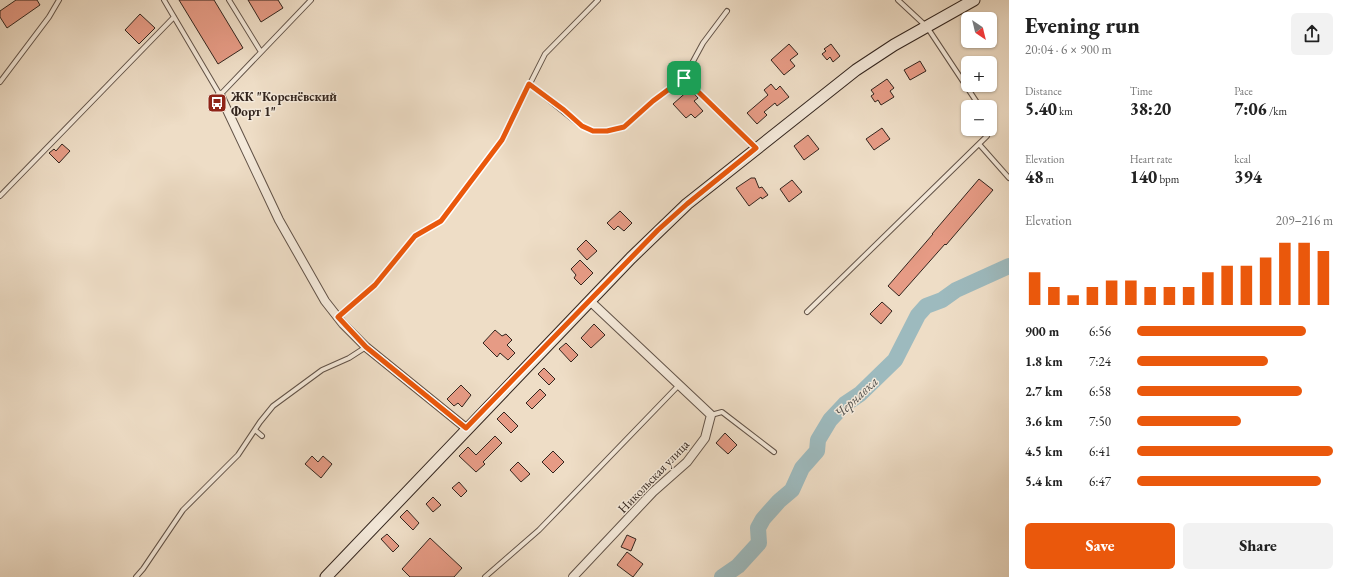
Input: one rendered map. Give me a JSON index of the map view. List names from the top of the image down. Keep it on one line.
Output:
{"streets":{"street":["Никольская улица"]},"water":["Чернавка"],"places":{"bus stop":["ЖК \"Коренёвский Форт 1\""]},"north":"bottom right","page":{"heading":["Evening run","20:04 · 6 × 900 m"],"map_buttons":["+","−"],"stats":[["Distance","5.40 km"],["Time","38:20"],["Pace","7:06 /km"],["Elevation","48 m"],["Heart rate","140 bpm"],["kcal","394"]],"chart":["Elevation","209–216 m"],"list":[{"name":"900 m","note":"6:56"},{"name":"1.8 km","note":"7:24"},{"name":"2.7 km","note":"6:58"},{"name":"3.6 km","note":"7:50"},{"name":"4.5 km","note":"6:41"},{"name":"5.4 km","note":"6:47"}],"buttons":["Save","Share"]}}
